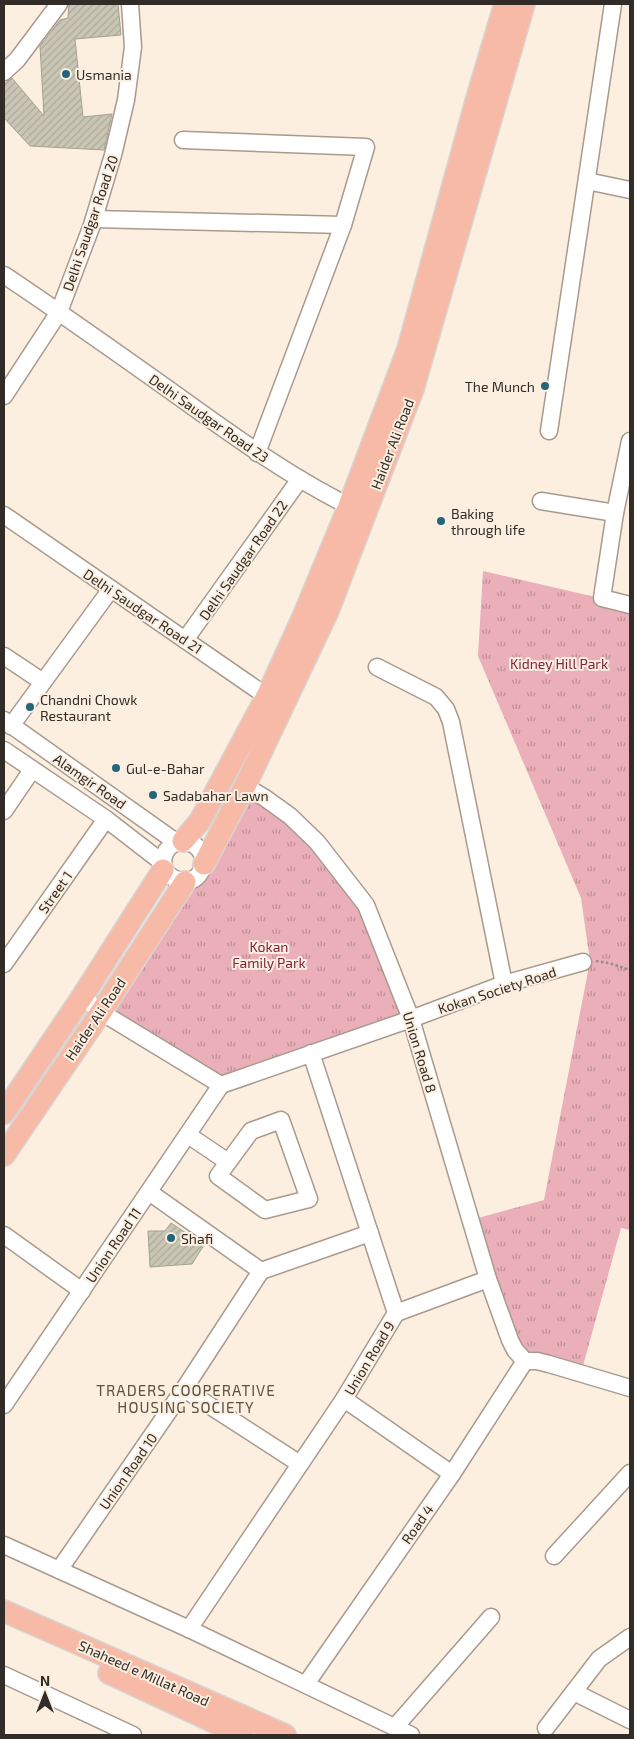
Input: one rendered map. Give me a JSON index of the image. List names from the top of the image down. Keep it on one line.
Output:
{"streets":{"main road":["Haider Ali Road","Shaheed e Millat Road"],"street":["Delhi Saudgar Road 20","Delhi Saudgar Road 23","Delhi Saudgar Road 22","Delhi Saudgar Road 21","Alamgir Road","Street 1","Kokan Society Road","Union Road 8","Union Road 11","Union Road 9","Union Road 10","Road 4"]},"crossings":[["Delhi Saudgar Road 20","Delhi Saudgar Road 23"],["Delhi Saudgar Road 23","Haider Ali Road"],["Delhi Saudgar Road 23","Delhi Saudgar Road 22"],["Haider Ali Road","Delhi Saudgar Road 21"],["Haider Ali Road","Alamgir Road"],["Haider Ali Road","Union Road 8"],["Delhi Saudgar Road 22","Delhi Saudgar Road 21"],["Alamgir Road","Street 1"],["Kokan Society Road","Union Road 8"],["Kokan Society Road","Union Road 11"],["Kokan Society Road","Union Road 9"],["Union Road 8","Road 4"]],"districts":["TRADERS COOPERATIVE HOUSING SOCIETY"],"parks":["Kidney Hill Park","Kokan Family Park"],"places":["Usmania","The Munch","Baking through life","Chandni Chowk Restaurant","Gul-e-Bahar","Sadabahar Lawn","Shafi"],"north":"top"}
